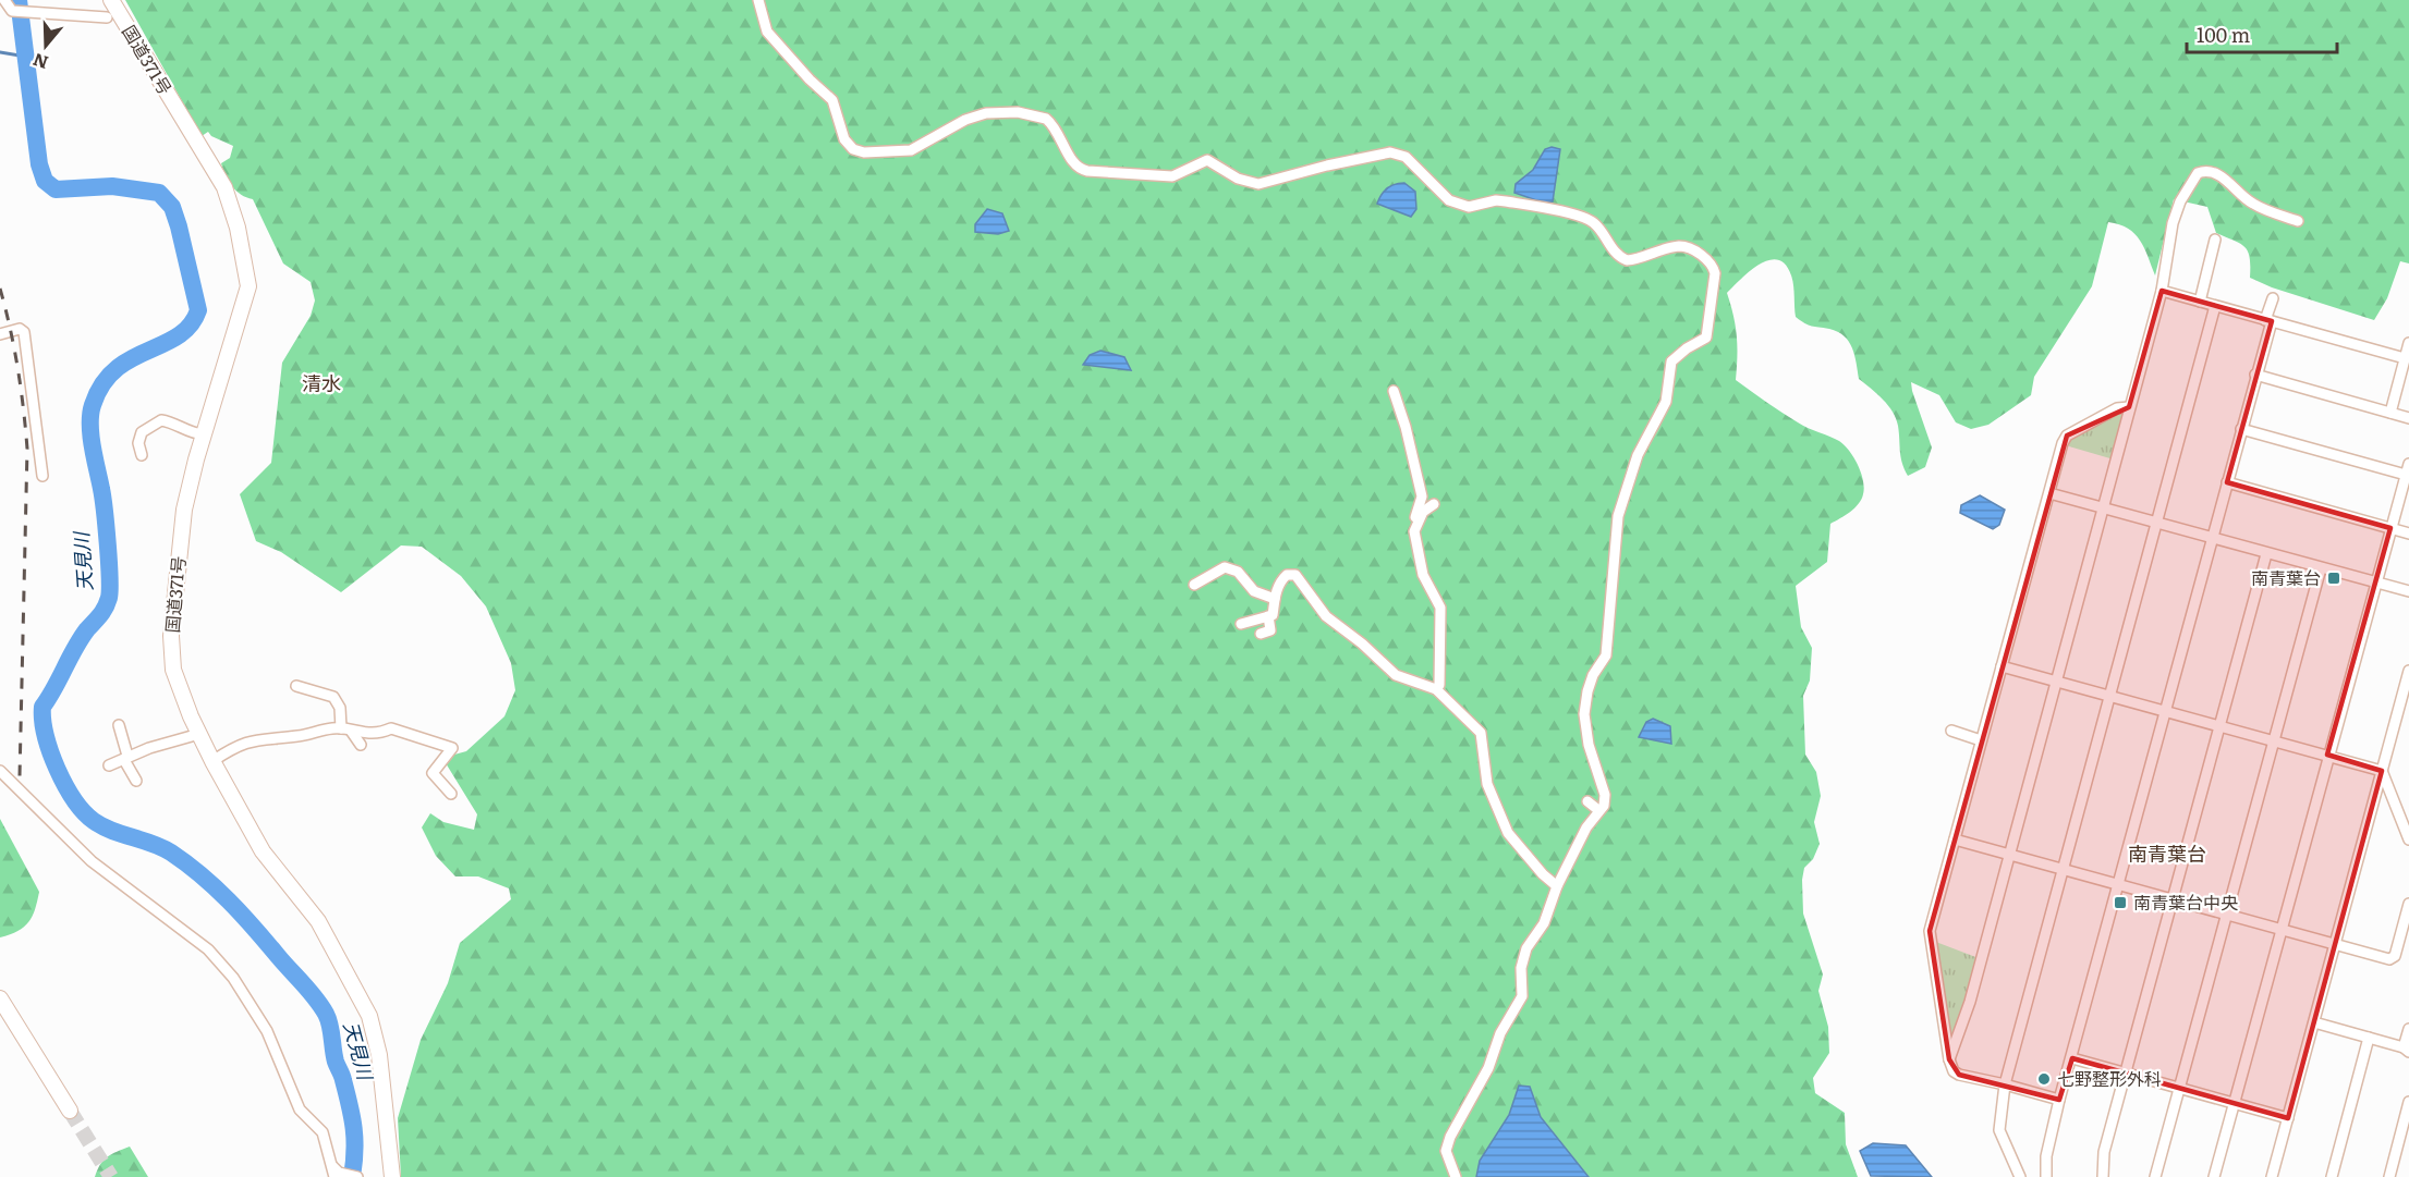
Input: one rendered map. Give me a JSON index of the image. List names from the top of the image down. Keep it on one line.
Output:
{"streets":{"highway":["国道371号"]},"districts":["清水","南青葉台"],"water":["天見川"],"places":{"transit":["南青葉台","南青葉台中央"],"other":["七野整形外科"]},"scale_bar":"100 m","north":"bottom"}
